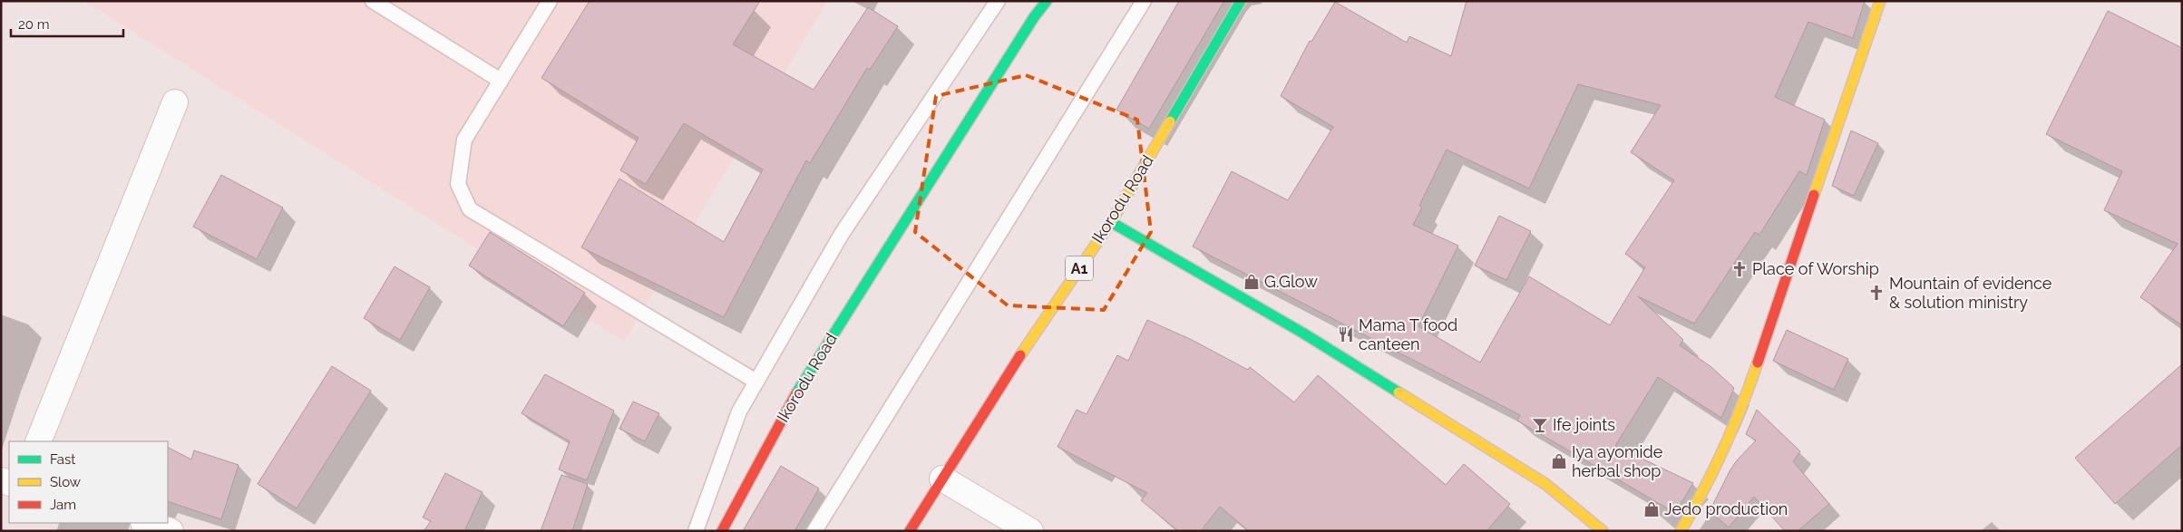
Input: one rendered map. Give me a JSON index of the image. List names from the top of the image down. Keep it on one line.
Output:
{"streets":{"main road":["Ikorodu Road","A1"]},"places":{"church":["Place of Worship","Mountain of evidence & solution ministry"],"shop":["G.Glow","Iya ayomide herbal shop","Jedo production"],"restaurant":["Mama T food canteen"],"bar":["Ife joints"]},"legend":["Fast","Slow","Jam"],"scale_bar":"20 m"}
